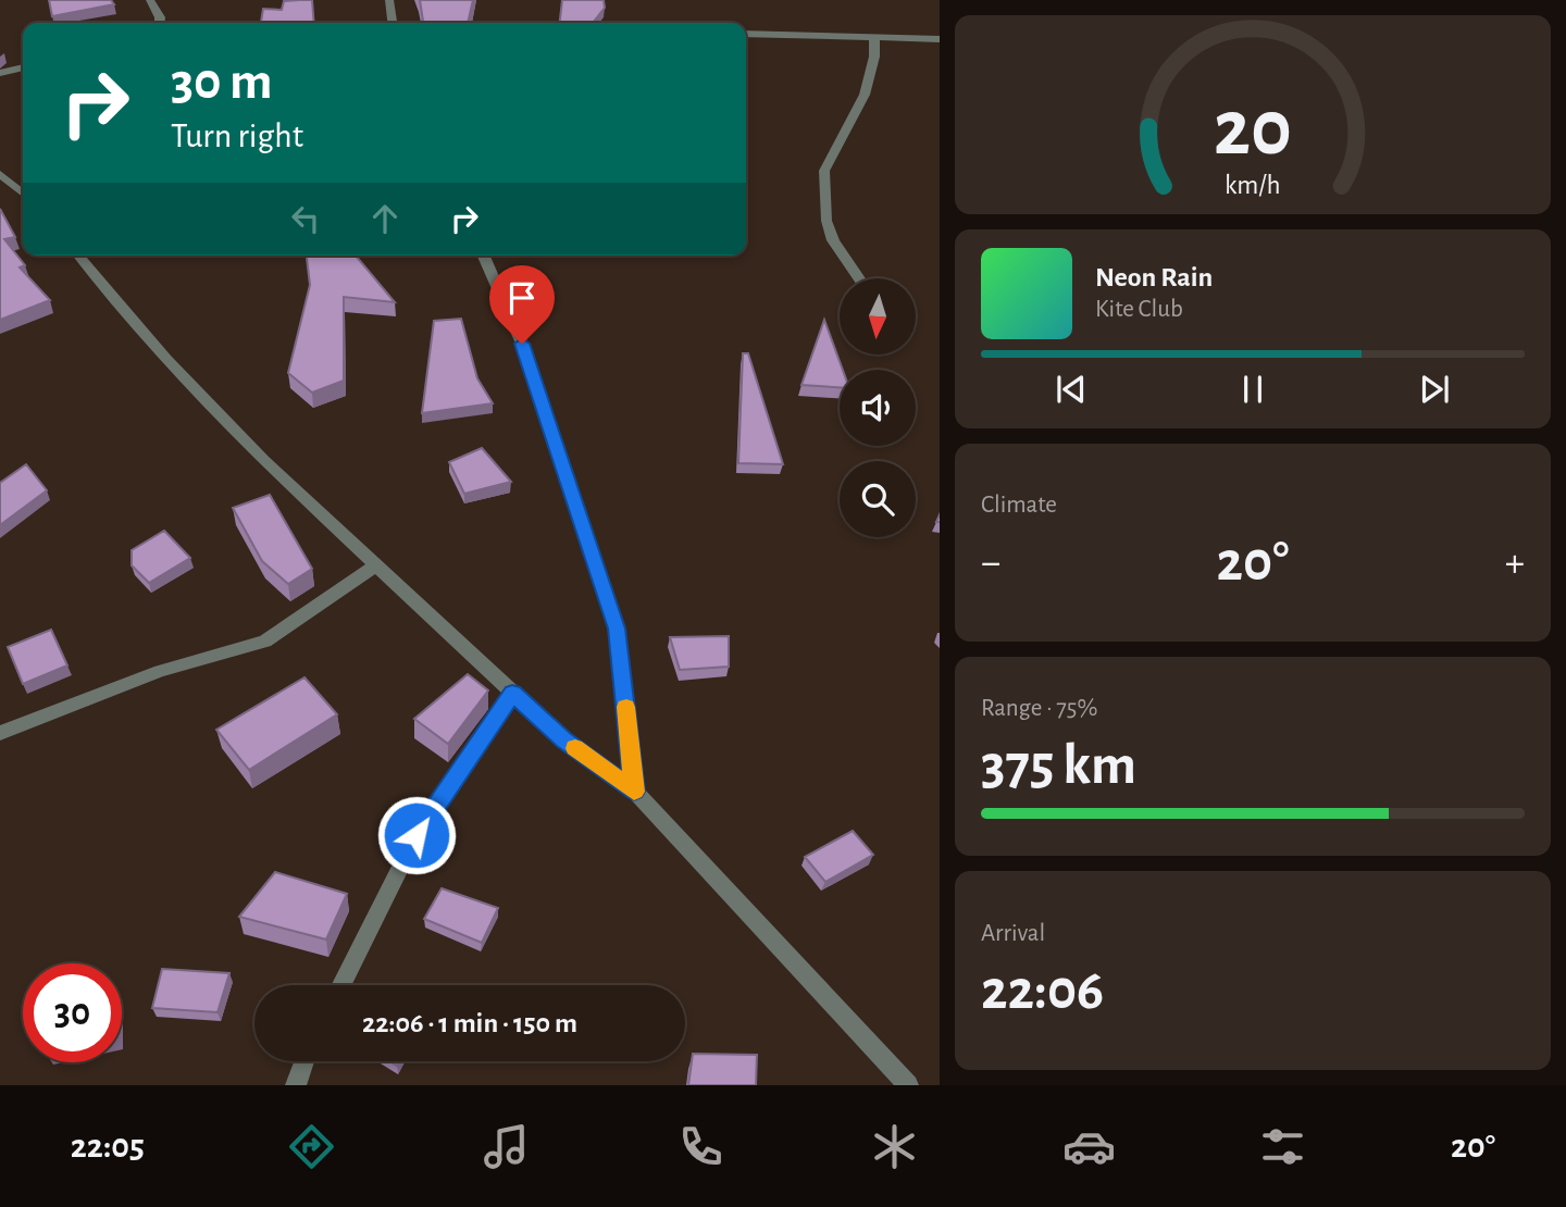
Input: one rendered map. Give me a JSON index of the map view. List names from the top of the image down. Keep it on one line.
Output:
{"north":"bottom","page":{"turn":["30 m","Turn right"],"song":["Neon Rain","Kite Club"],"tile":["Climate",["Range · 75%","375 km"],["Arrival","22:06"]],"heat":["−","20°","+"],"limit":"30","trip":"22:06 · 1 min · 150 m","tabs":["22:05","20°"],"gauge":["20","km/h"]}}
